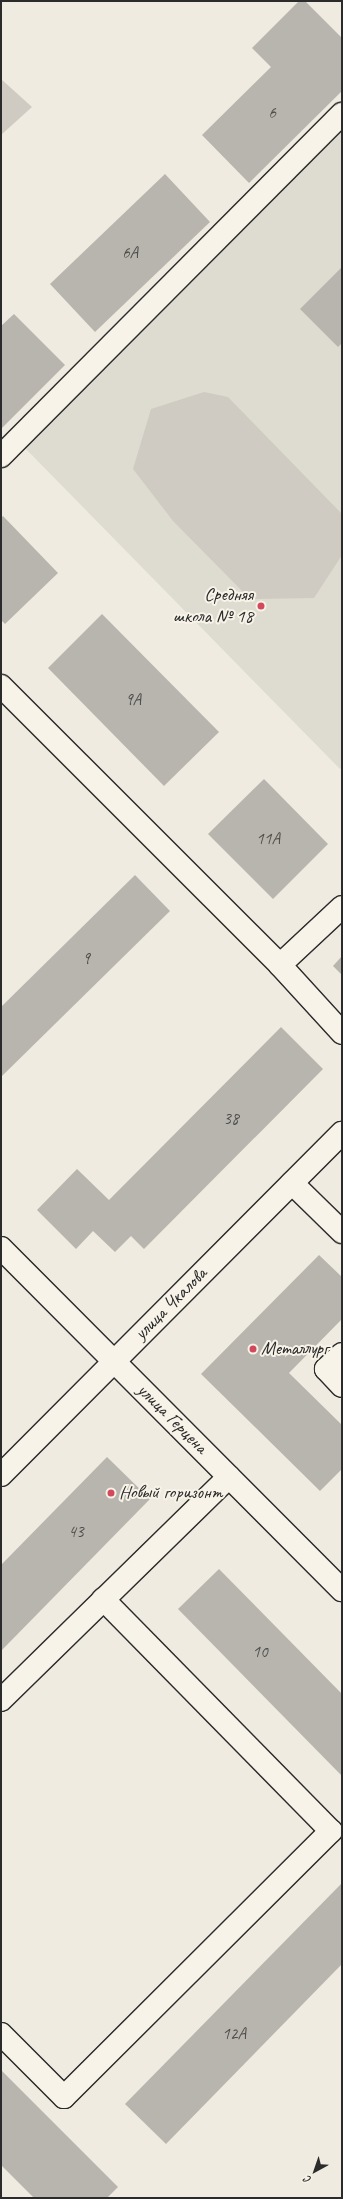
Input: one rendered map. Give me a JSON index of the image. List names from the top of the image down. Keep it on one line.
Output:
{"streets":{"street":["улица Чкалова","улица Герцена"]},"crossings":[["улица Чкалова","улица Герцена"]],"places":["Средняя школа № 18","Металлург","Новый горизонт"],"house_numbers":["6","6А","9А","11А","9","38","43","10","12А"],"north":"bottom left"}
